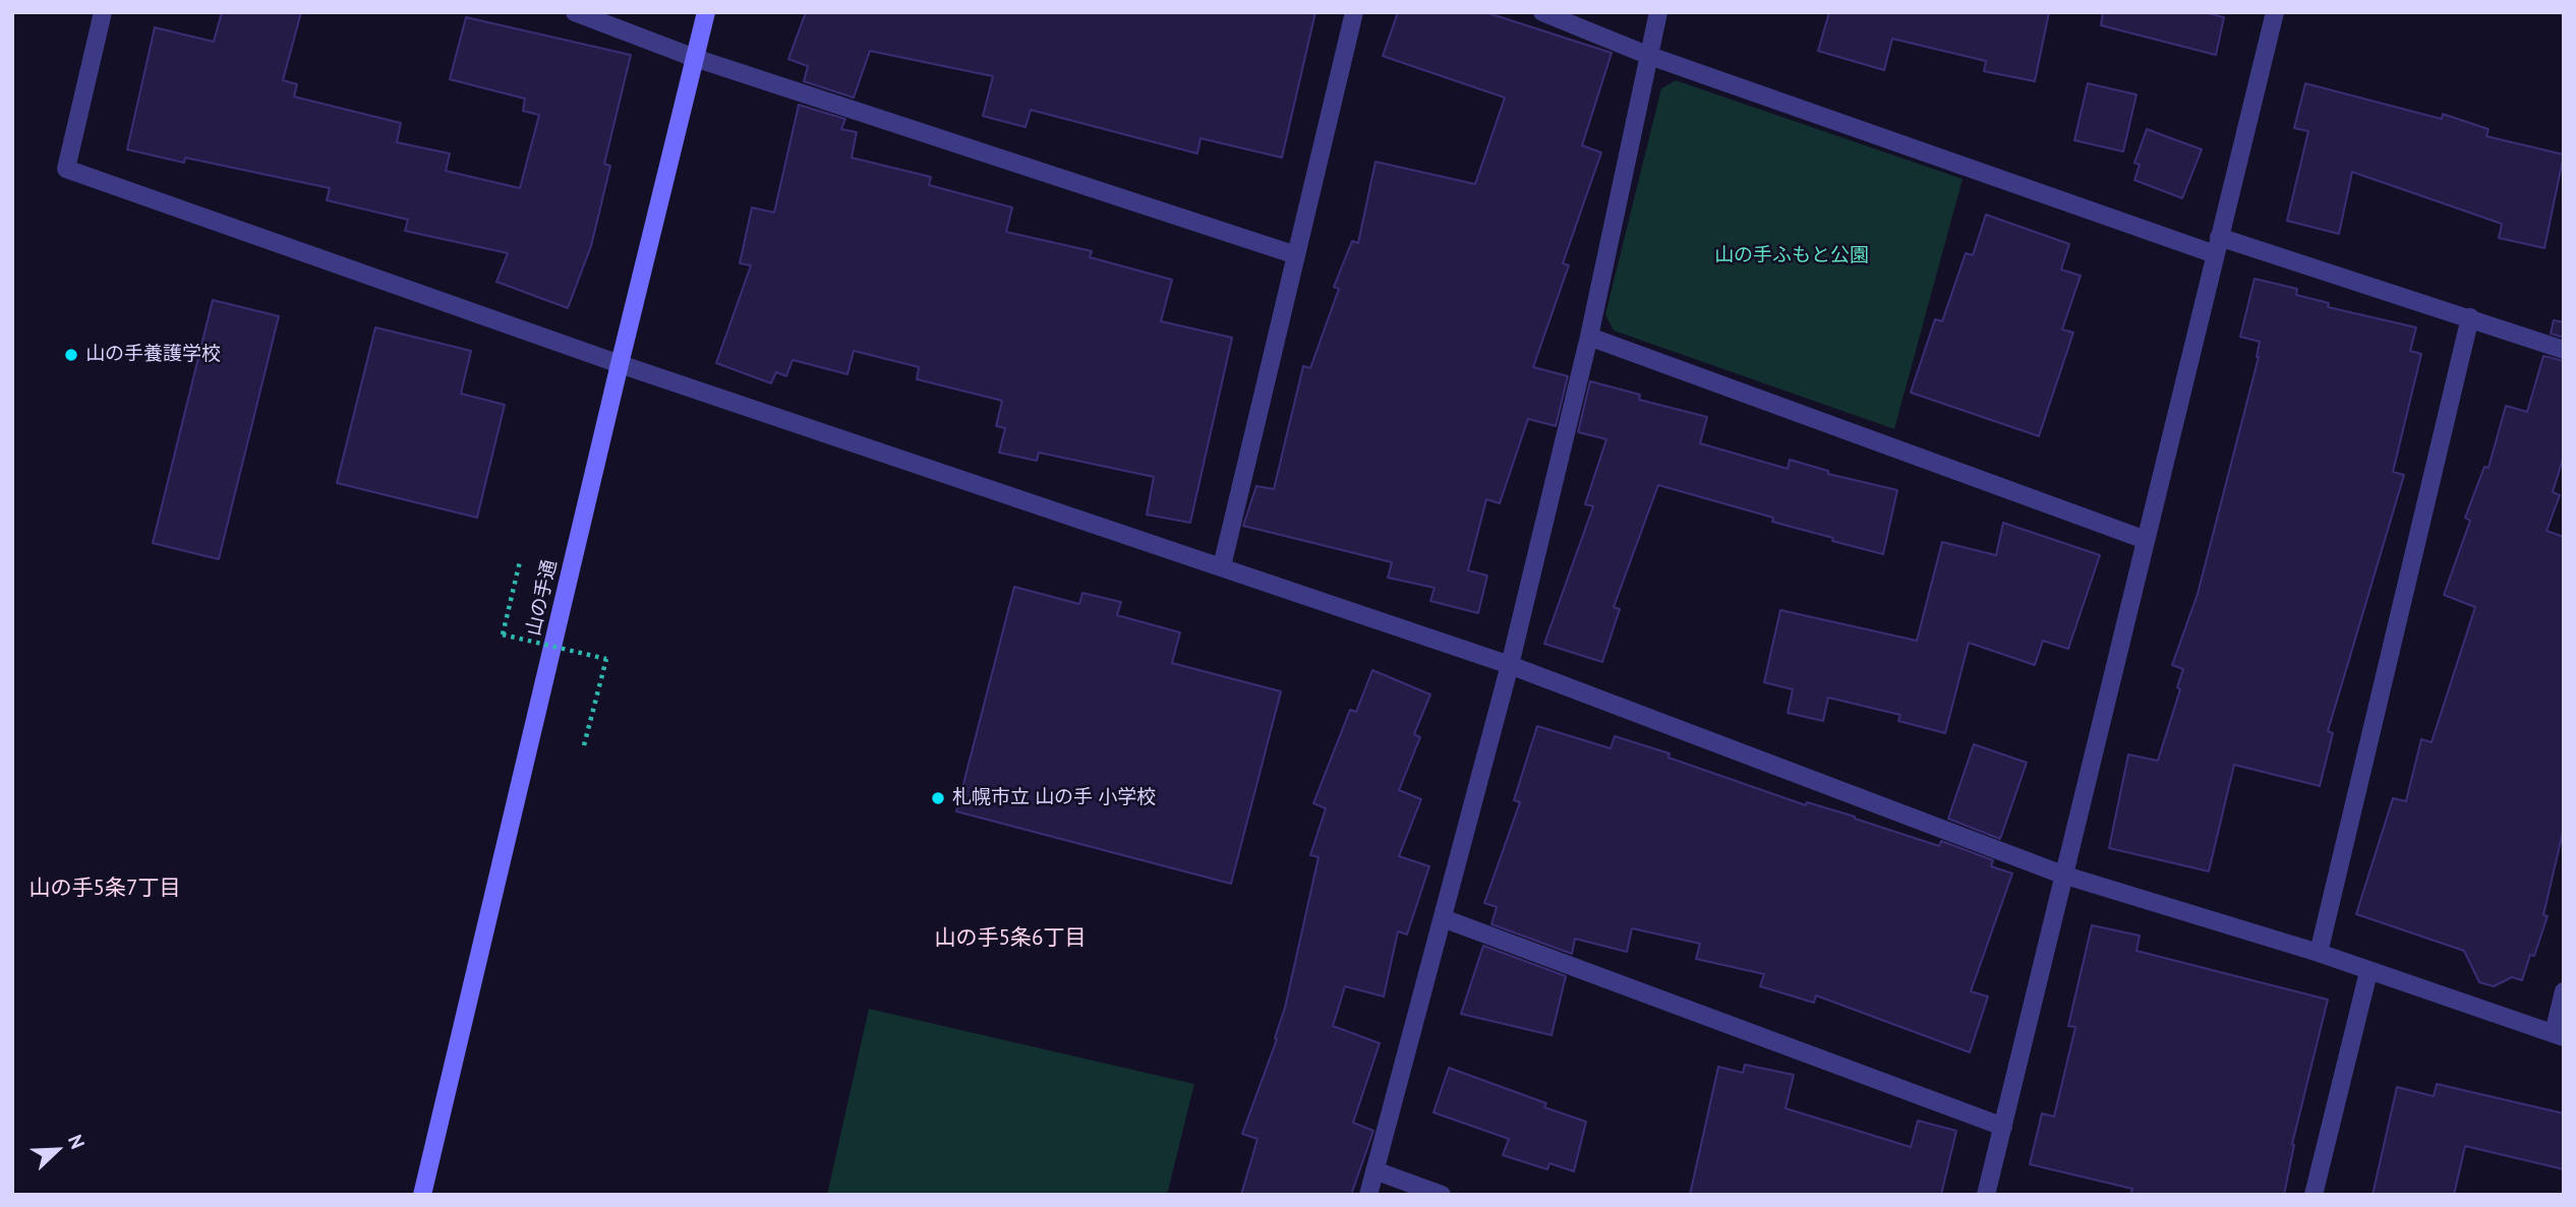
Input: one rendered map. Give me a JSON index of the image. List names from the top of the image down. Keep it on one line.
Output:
{"streets":{"main road":["山の手通"]},"districts":["山の手5条7丁目","山の手5条6丁目"],"parks":["山の手ふもと公園"],"places":["山の手養護学校","札幌市立 山の手 小学校"],"north":"top right"}
